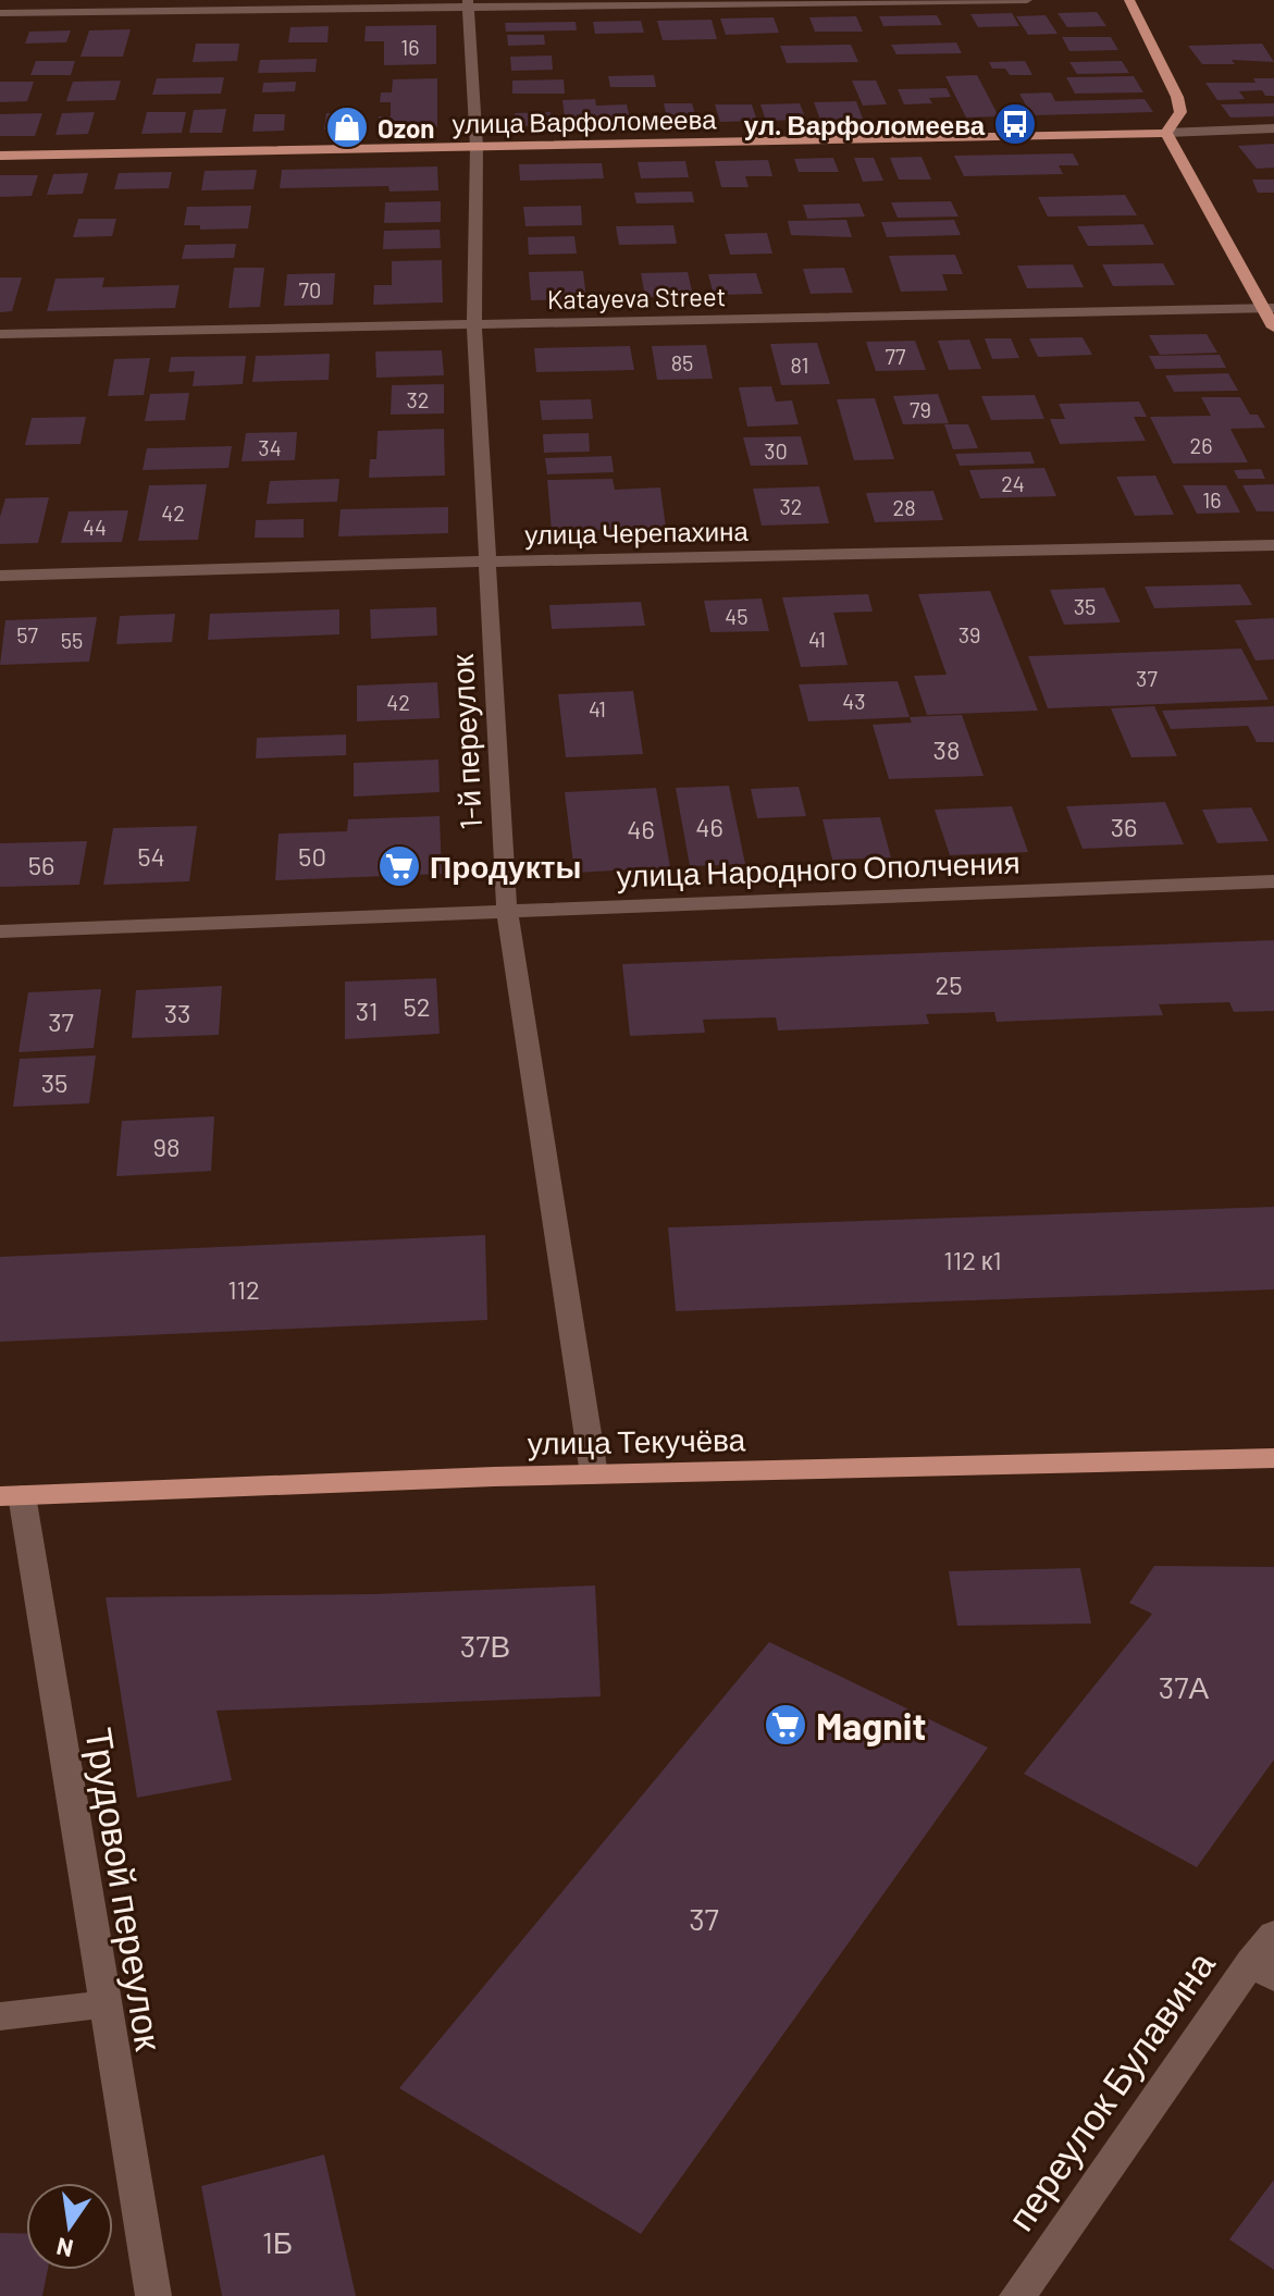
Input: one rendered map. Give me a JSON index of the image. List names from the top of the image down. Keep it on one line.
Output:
{"streets":{"main road":["улица Варфоломеева","улица Текучёва"],"street":["Katayeva Street","улица Черепахина","1-й переулок","улица Народного Ополчения","Трудовой переулок","переулок Булавина"]},"crossings":[["улица Варфоломеева","1-й переулок"],["Katayeva Street","1-й переулок"],["улица Черепахина","1-й переулок"],["1-й переулок","улица Народного Ополчения"],["1-й переулок","улица Текучёва"],["улица Текучёва","Трудовой переулок"]],"places":{"bus stop":["ул. Варфоломеева"],"shop":["Ozon"],"supermarket":["Продукты","Magnit"]},"house_numbers":["16","70","77","85","81","32","79","26","34","30","24","16","32","28","42","44","35","45","57","39","41","55","37","43","42","41","38","46","36","46","54","50","56","25","52","31","33","37","35","98","112 к1","112","37В","37А","37","1Б"],"north":"bottom"}
